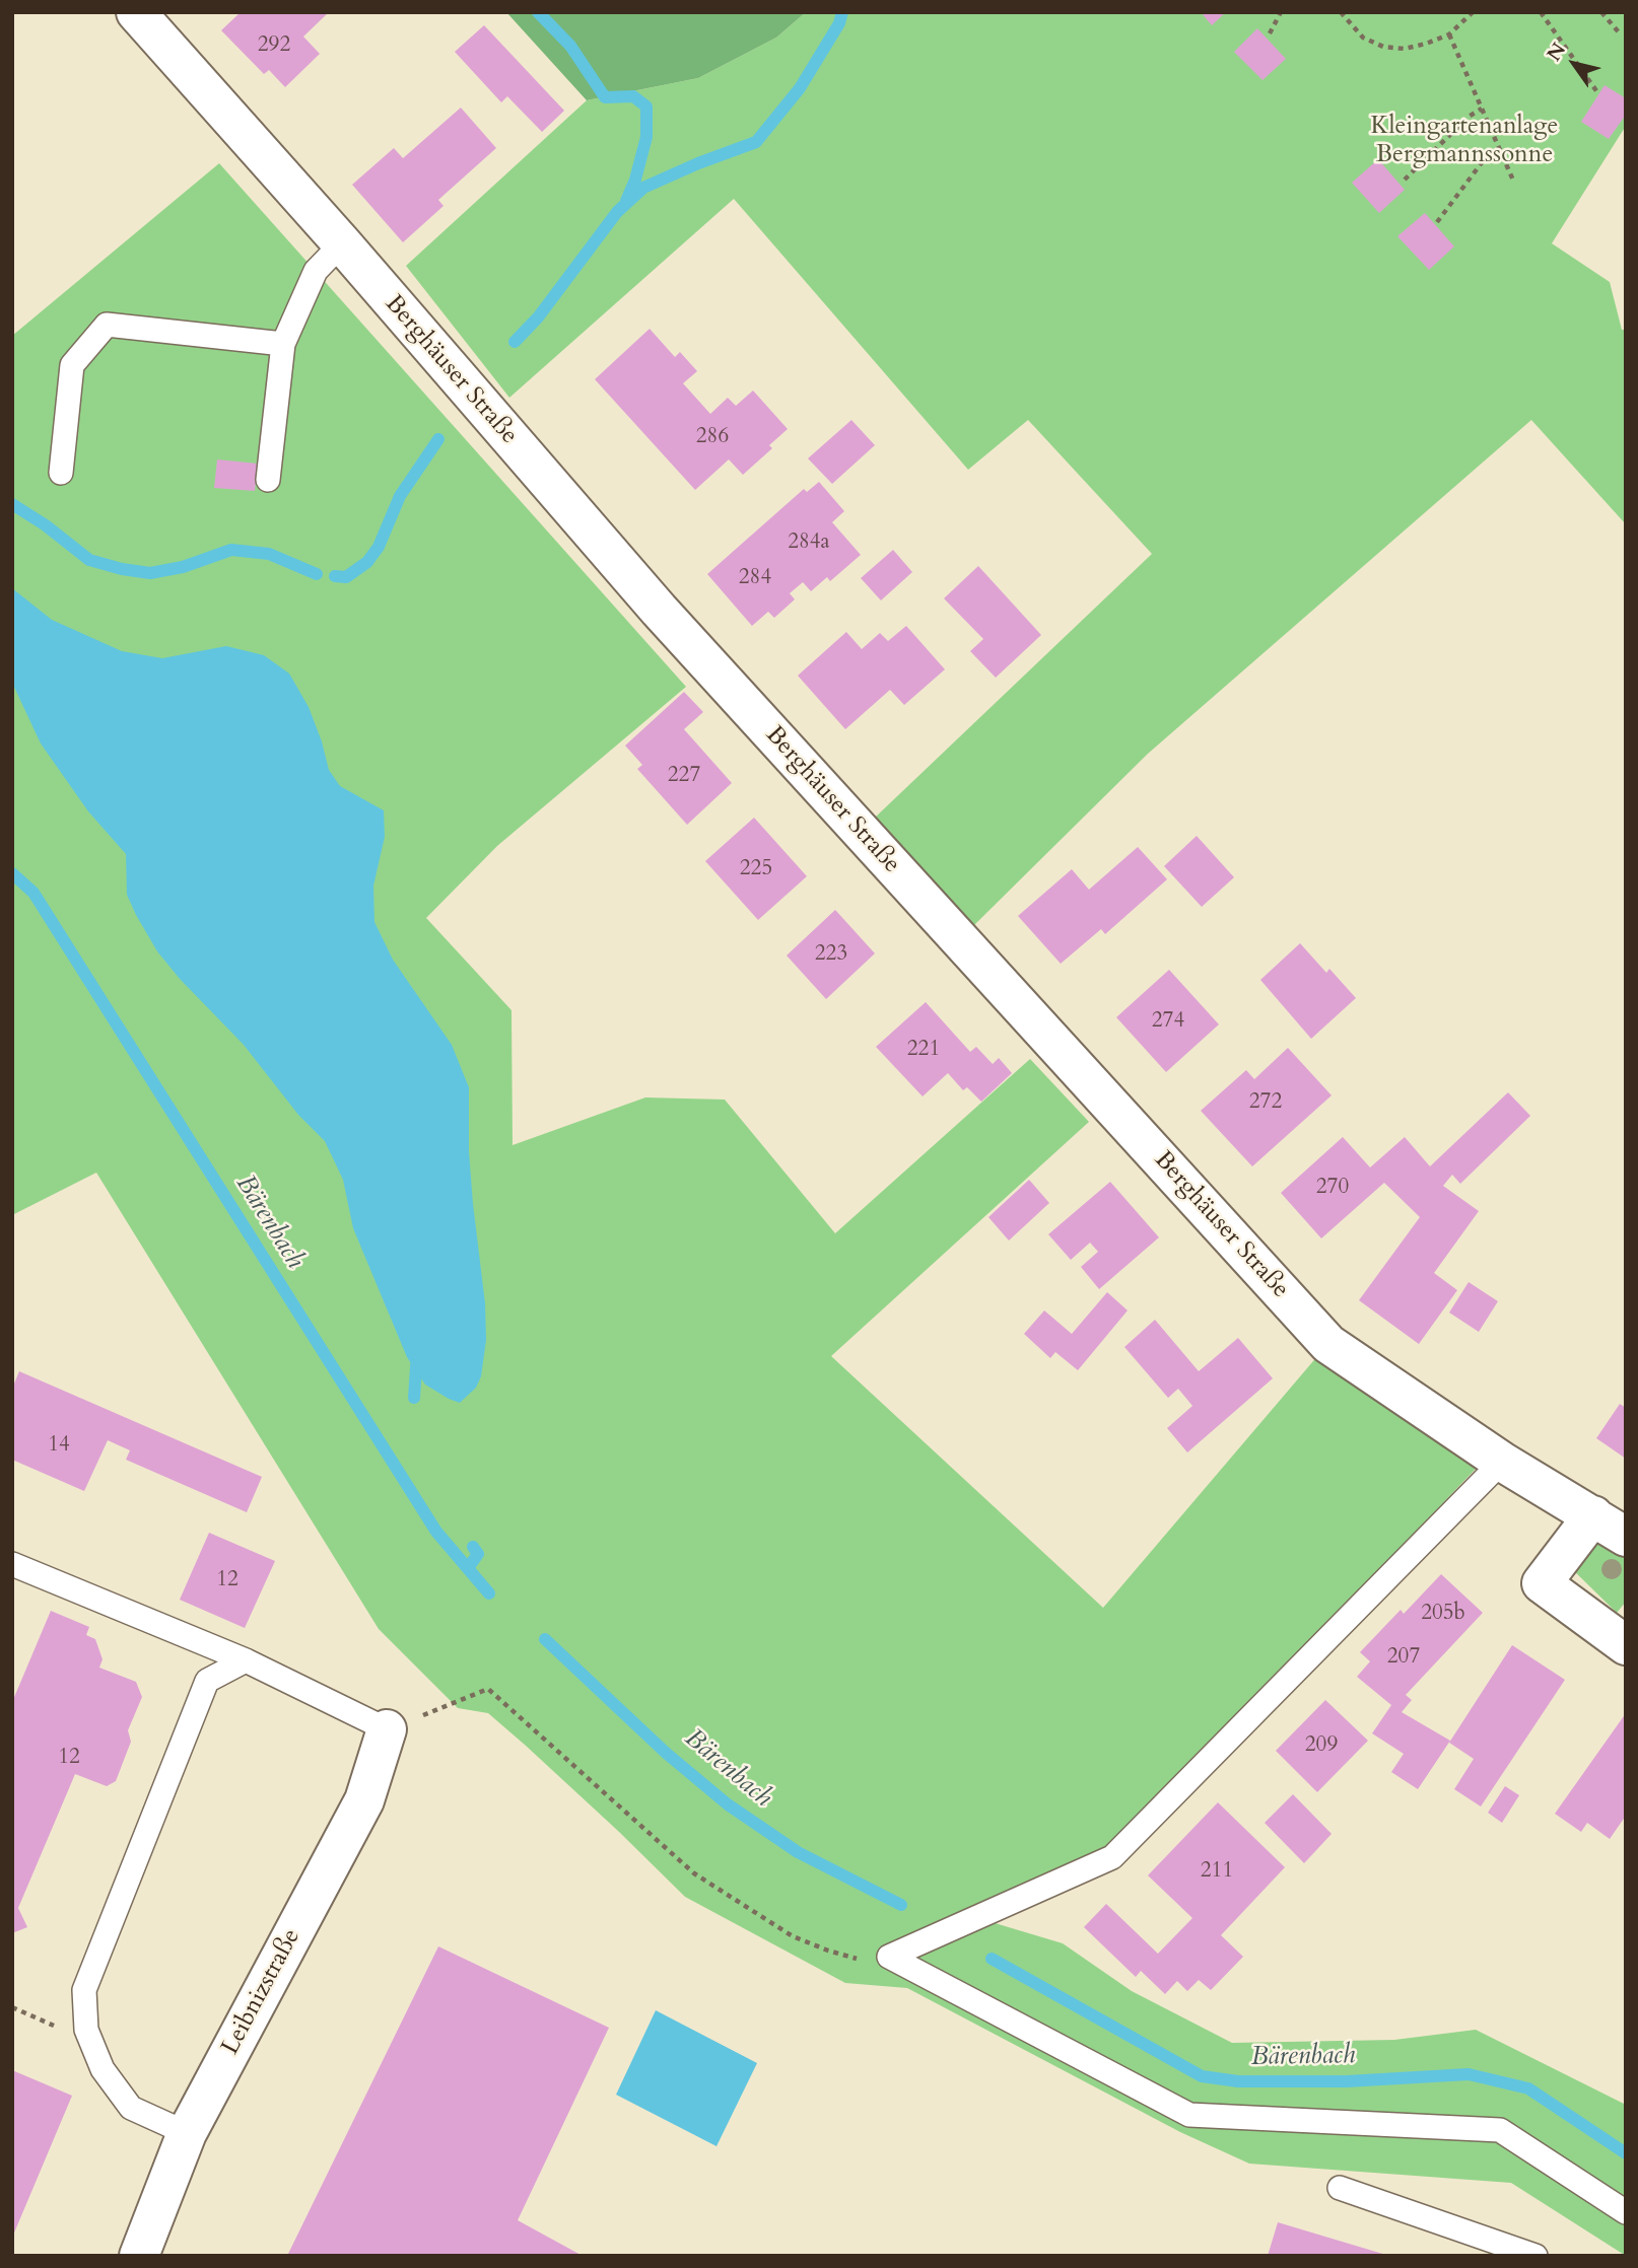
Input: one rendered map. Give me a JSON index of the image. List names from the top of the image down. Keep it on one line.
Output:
{"streets":{"street":["Berghäuser Straße","Leibnizstraße"]},"water":["Bärenbach"],"parks":["Kleingartenanlage Bergmannssonne"],"house_numbers":["292","286","284a","284","227","225","223","274","221","272","270","14","12","205b","207","209","12","211"],"north":"top left"}
